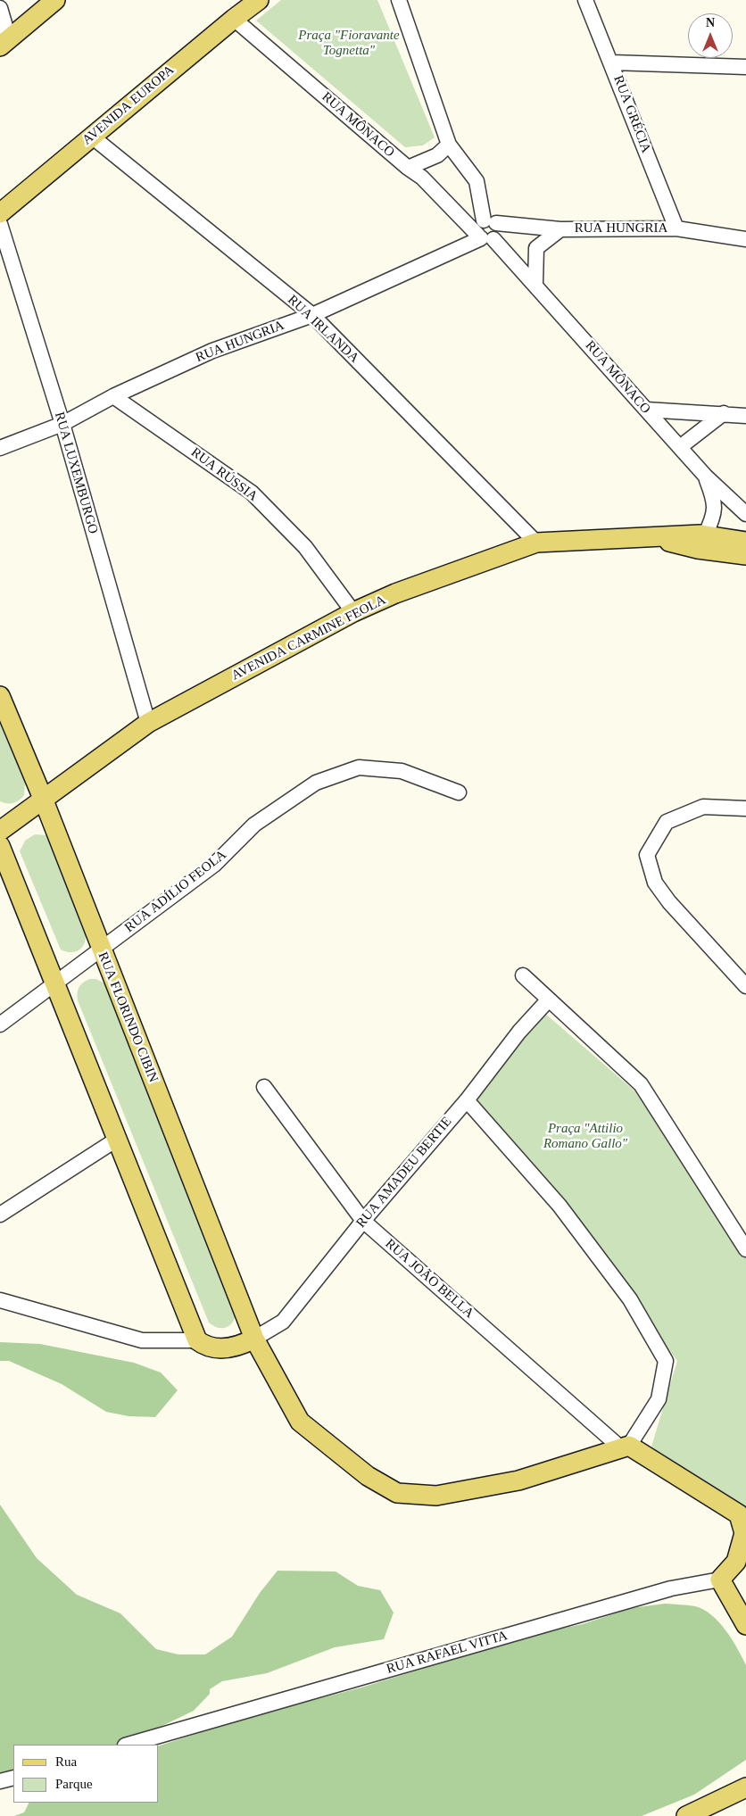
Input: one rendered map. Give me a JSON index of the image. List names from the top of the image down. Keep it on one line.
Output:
{"streets":{"main road":["AVENIDA EUROPA","AVENIDA CARMINE FEOLA","RUA FLORINDO CIBIN"],"street":["RUA GRÉCIA","RUA MÔNACO","RUA HUNGRIA","RUA IRLANDA","RUA LUXEMBURGO","RUA RÚSSIA","RUA ADÍLIO FEOLA","RUA AMADEU BERTIE","RUA JOÃO BELLA","RUA RAFAEL VITTA"]},"crossings":[["AVENIDA EUROPA","RUA MÔNACO"],["AVENIDA EUROPA","RUA IRLANDA"],["RUA GRÉCIA","RUA HUNGRIA"],["RUA MÔNACO","RUA HUNGRIA"],["RUA MÔNACO","AVENIDA CARMINE FEOLA"],["RUA HUNGRIA","RUA IRLANDA"],["RUA HUNGRIA","RUA LUXEMBURGO"],["RUA HUNGRIA","RUA RÚSSIA"],["RUA IRLANDA","AVENIDA CARMINE FEOLA"],["RUA LUXEMBURGO","AVENIDA CARMINE FEOLA"],["RUA RÚSSIA","AVENIDA CARMINE FEOLA"],["AVENIDA CARMINE FEOLA","RUA FLORINDO CIBIN"],["RUA ADÍLIO FEOLA","RUA FLORINDO CIBIN"],["RUA FLORINDO CIBIN","RUA AMADEU BERTIE"],["RUA FLORINDO CIBIN","RUA JOÃO BELLA"],["RUA AMADEU BERTIE","RUA JOÃO BELLA"]],"parks":["Praça \"Fioravante Tognetta\"","Praça \"Attilio Romano Gallo\""],"legend":["Rua","Parque"],"north":"top"}
